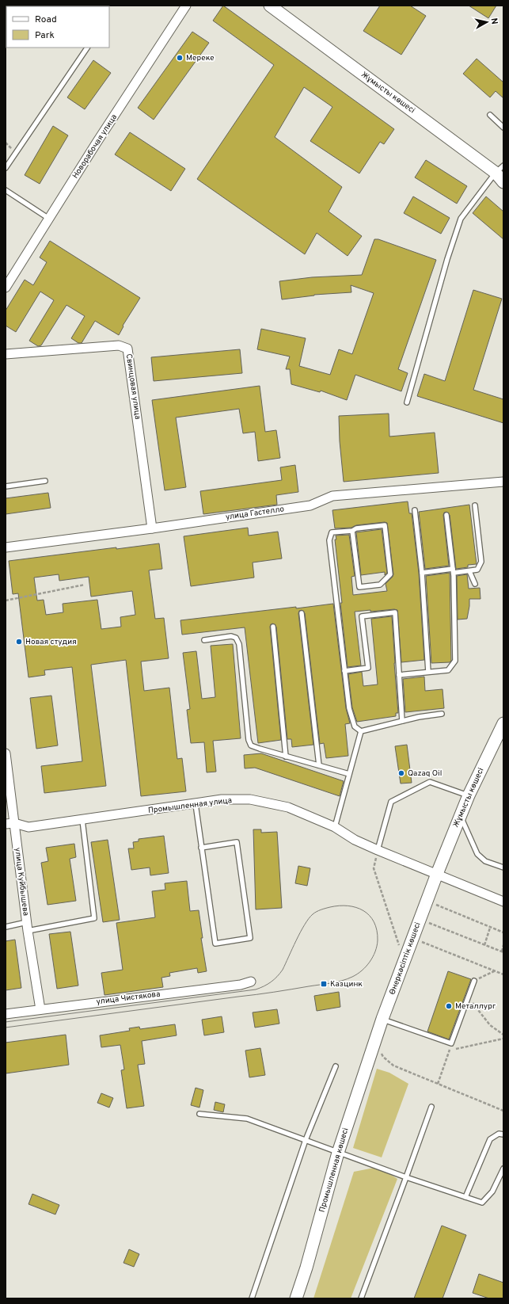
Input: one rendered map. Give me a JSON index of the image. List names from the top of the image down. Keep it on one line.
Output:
{"streets":{"main road":["Жұмысты көшесі","Өнеркәсіптік көшесі","Промышленная көшесі"],"street":["Новорабочая улица","Свинцовая улица","улица Гастелло","Промышленная улица","улица Куйбышева","улица Чистякова"]},"crossings":[["Жұмысты көшесі","Промышленная улица"],["Жұмысты көшесі","Өнеркәсіптік көшесі"],["Свинцовая улица","улица Гастелло"],["Промышленная улица","улица Куйбышева"],["Промышленная улица","Өнеркәсіптік көшесі"],["улица Куйбышева","улица Чистякова"],["Өнеркәсіптік көшесі","Промышленная көшесі"]],"places":{"other":["Мереке","Новая студия","Qazaq Oil","Металлург"],"transit":["Казцинк"]},"legend":["Road","Park"],"north":"right"}
